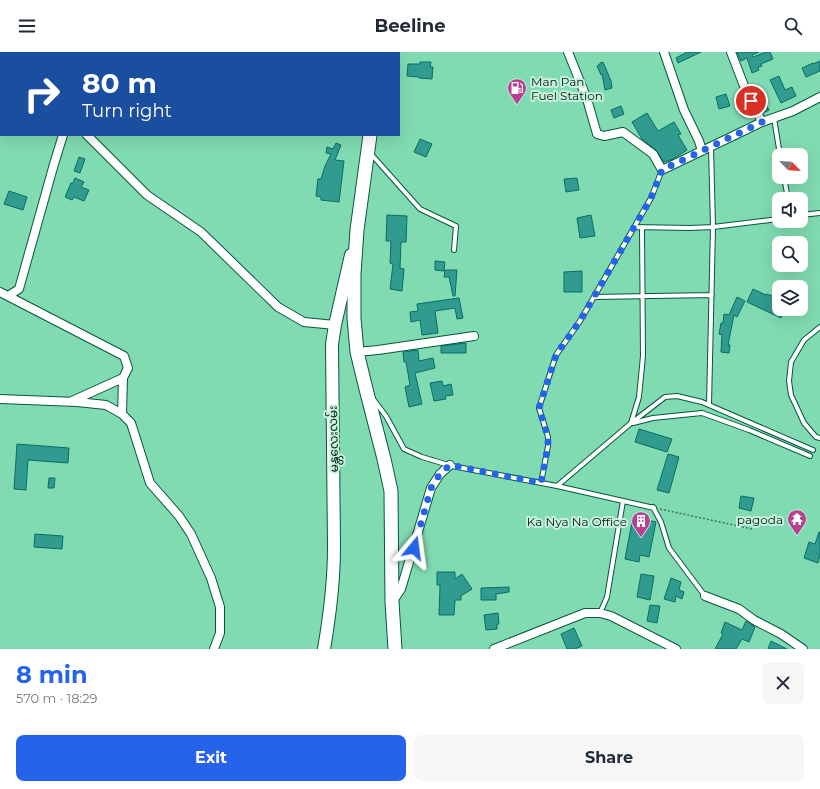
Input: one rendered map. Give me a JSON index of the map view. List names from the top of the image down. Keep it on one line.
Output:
{"streets":{"main road":["မန္တလေးလမ်း"]},"places":{"fuel station":["Man Pan Fuel Station"],"temple":["pagoda"],"building":["Ka Nya Na Office"]},"north":"bottom right","page":{"header":"Beeline","turn":["80 m","Turn right"],"heading":["8 min","570 m · 18:29"],"buttons":["Exit","Share"]}}
